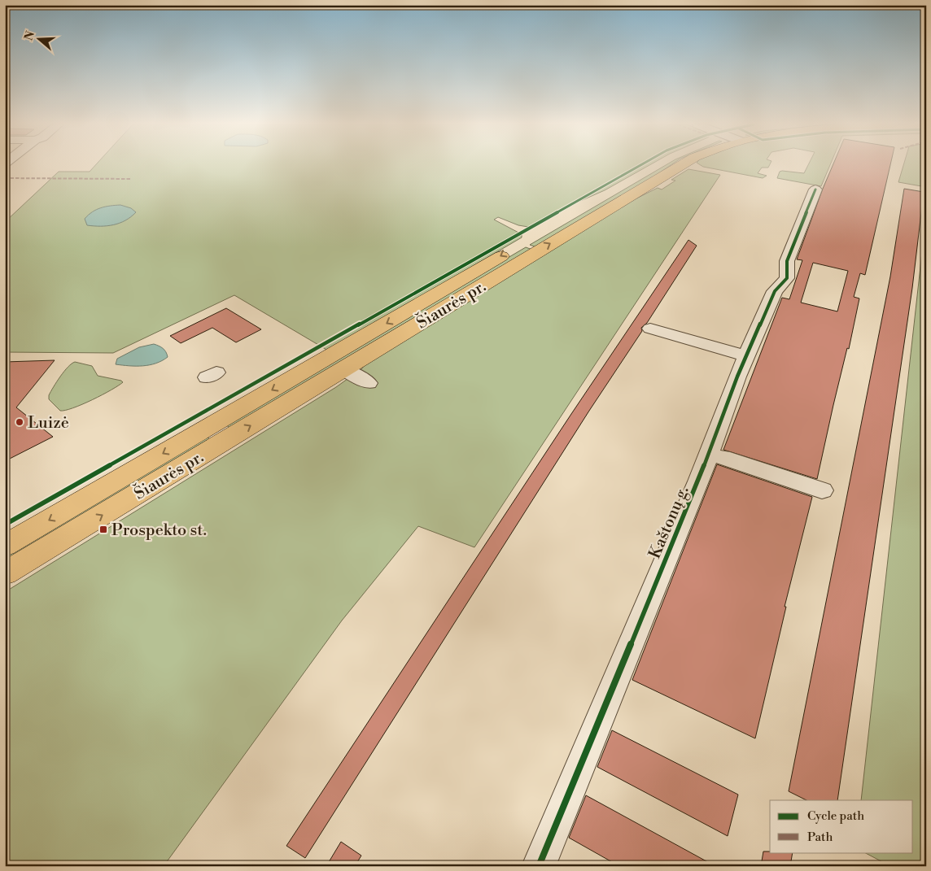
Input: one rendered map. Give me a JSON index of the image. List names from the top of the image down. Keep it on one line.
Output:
{"streets":{"main road":["Šiaurės pr."],"street":["Kaštonų g."]},"places":{"other":["Luizė"],"transit":["Prospekto st."]},"legend":["Cycle path","Path"],"north":"left"}
